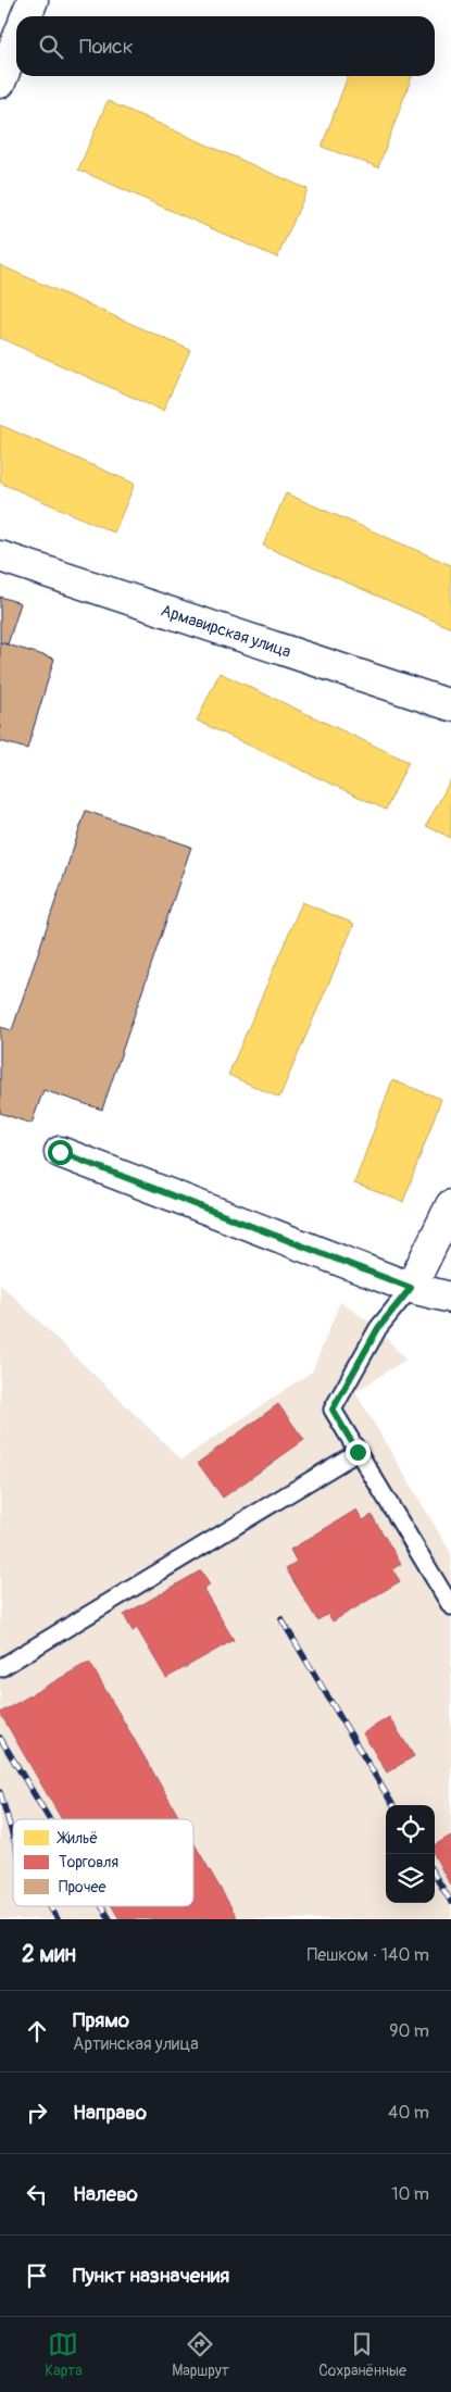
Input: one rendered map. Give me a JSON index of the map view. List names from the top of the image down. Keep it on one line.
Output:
{"streets":{"street":["Армавирская улица"]},"legend":["Жильё","Торговля","Прочее"],"page":{"search":"Поиск","heading":["2 мин","Пешком · 140 m"],"list":[["Прямо","Артинская улица","90 m"],["Направо","40 m"],["Налево","10 m"],"Пункт назначения"],"nav":["Карта","Маршрут","Сохранённые"]}}
